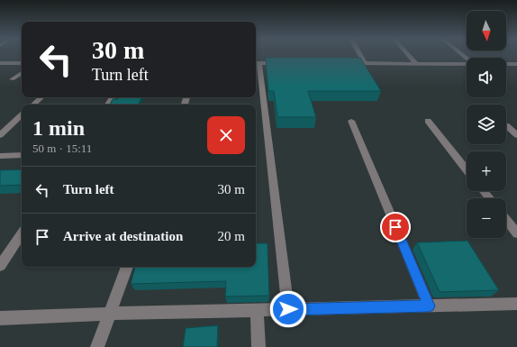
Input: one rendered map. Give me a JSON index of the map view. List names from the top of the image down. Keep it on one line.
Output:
{"north":"bottom","page":{"map_buttons":["+","−"],"turn":["30 m","Turn left"],"heading":["1 min","50 m · 15:11"],"list":[{"name":"Turn left","value":"30 m"},{"name":"Arrive at destination","value":"20 m"}]}}
